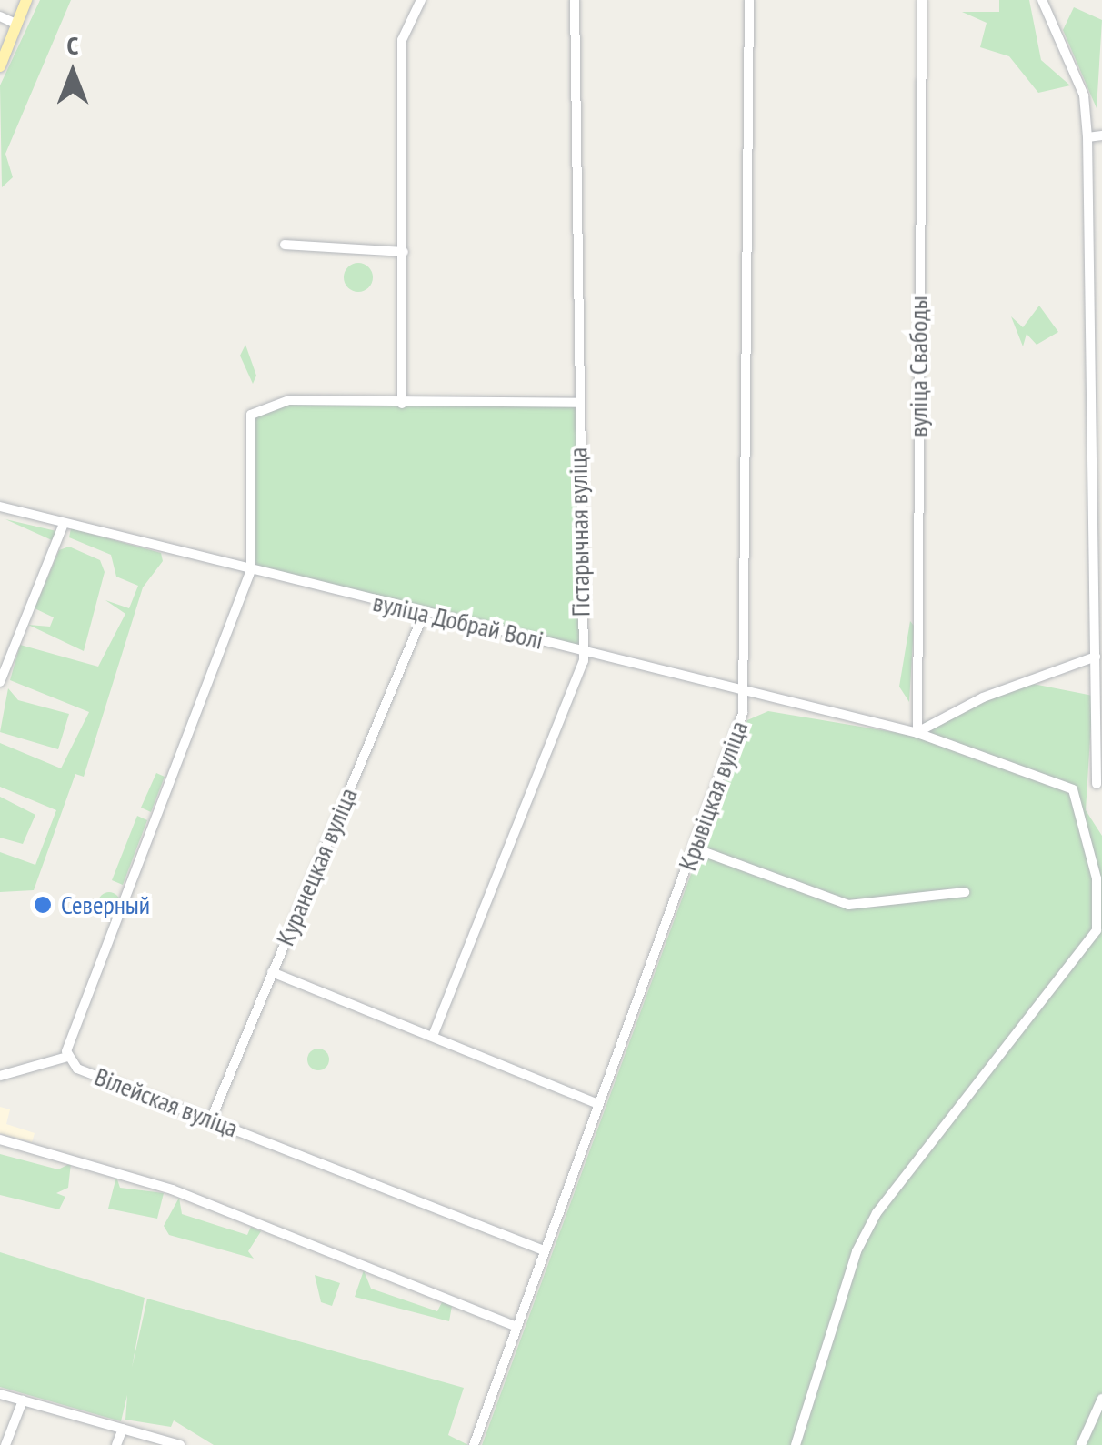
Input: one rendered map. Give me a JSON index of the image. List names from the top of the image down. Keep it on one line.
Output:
{"streets":{"street":["вуліца Свабоды","Гістарычная вуліца","вуліца Добрай Волі","Крывіцкая вуліца","Куранецкая вуліца","Вілейская вуліца"]},"crossings":[["вуліца Свабоды","вуліца Добрай Волі"],["Гістарычная вуліца","вуліца Добрай Волі"],["вуліца Добрай Волі","Крывіцкая вуліца"],["вуліца Добрай Волі","Куранецкая вуліца"],["вуліца Добрай Волі","Вілейская вуліца"],["Крывіцкая вуліца","Вілейская вуліца"],["Куранецкая вуліца","Вілейская вуліца"]],"places":["Северный"],"north":"top"}
